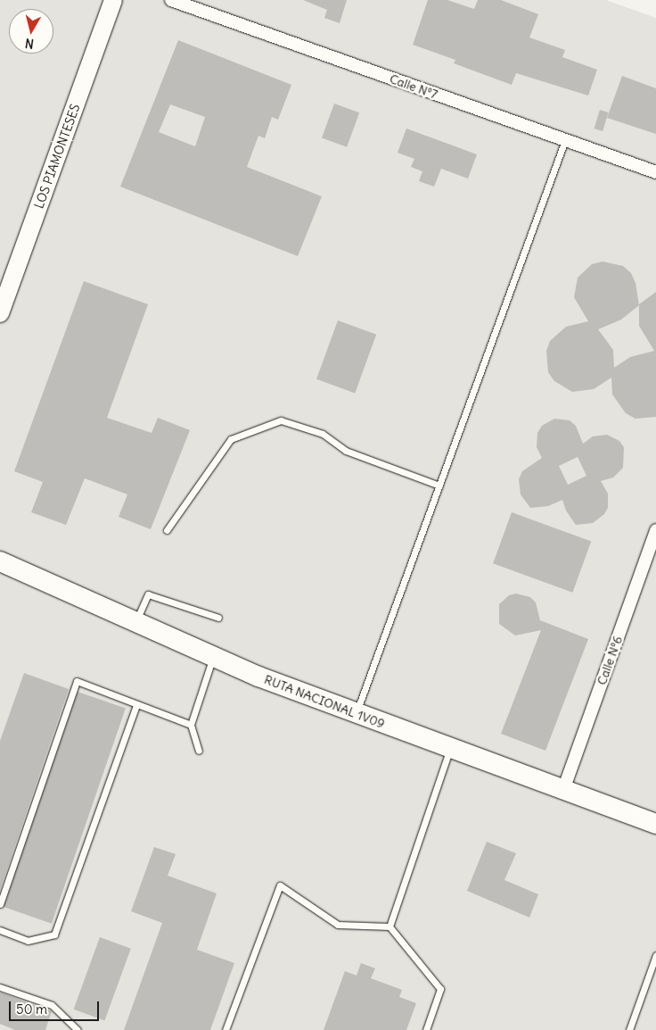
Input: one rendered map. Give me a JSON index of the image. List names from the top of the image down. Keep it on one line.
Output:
{"streets":{"main road":["LOS PIAMONTESES","RUTA NACIONAL 1V09"],"street":["Calle Nº7","Calle Nº6"]},"crossings":[["Calle Nº6","RUTA NACIONAL 1V09"]],"scale_bar":"50 m","north":"bottom"}
